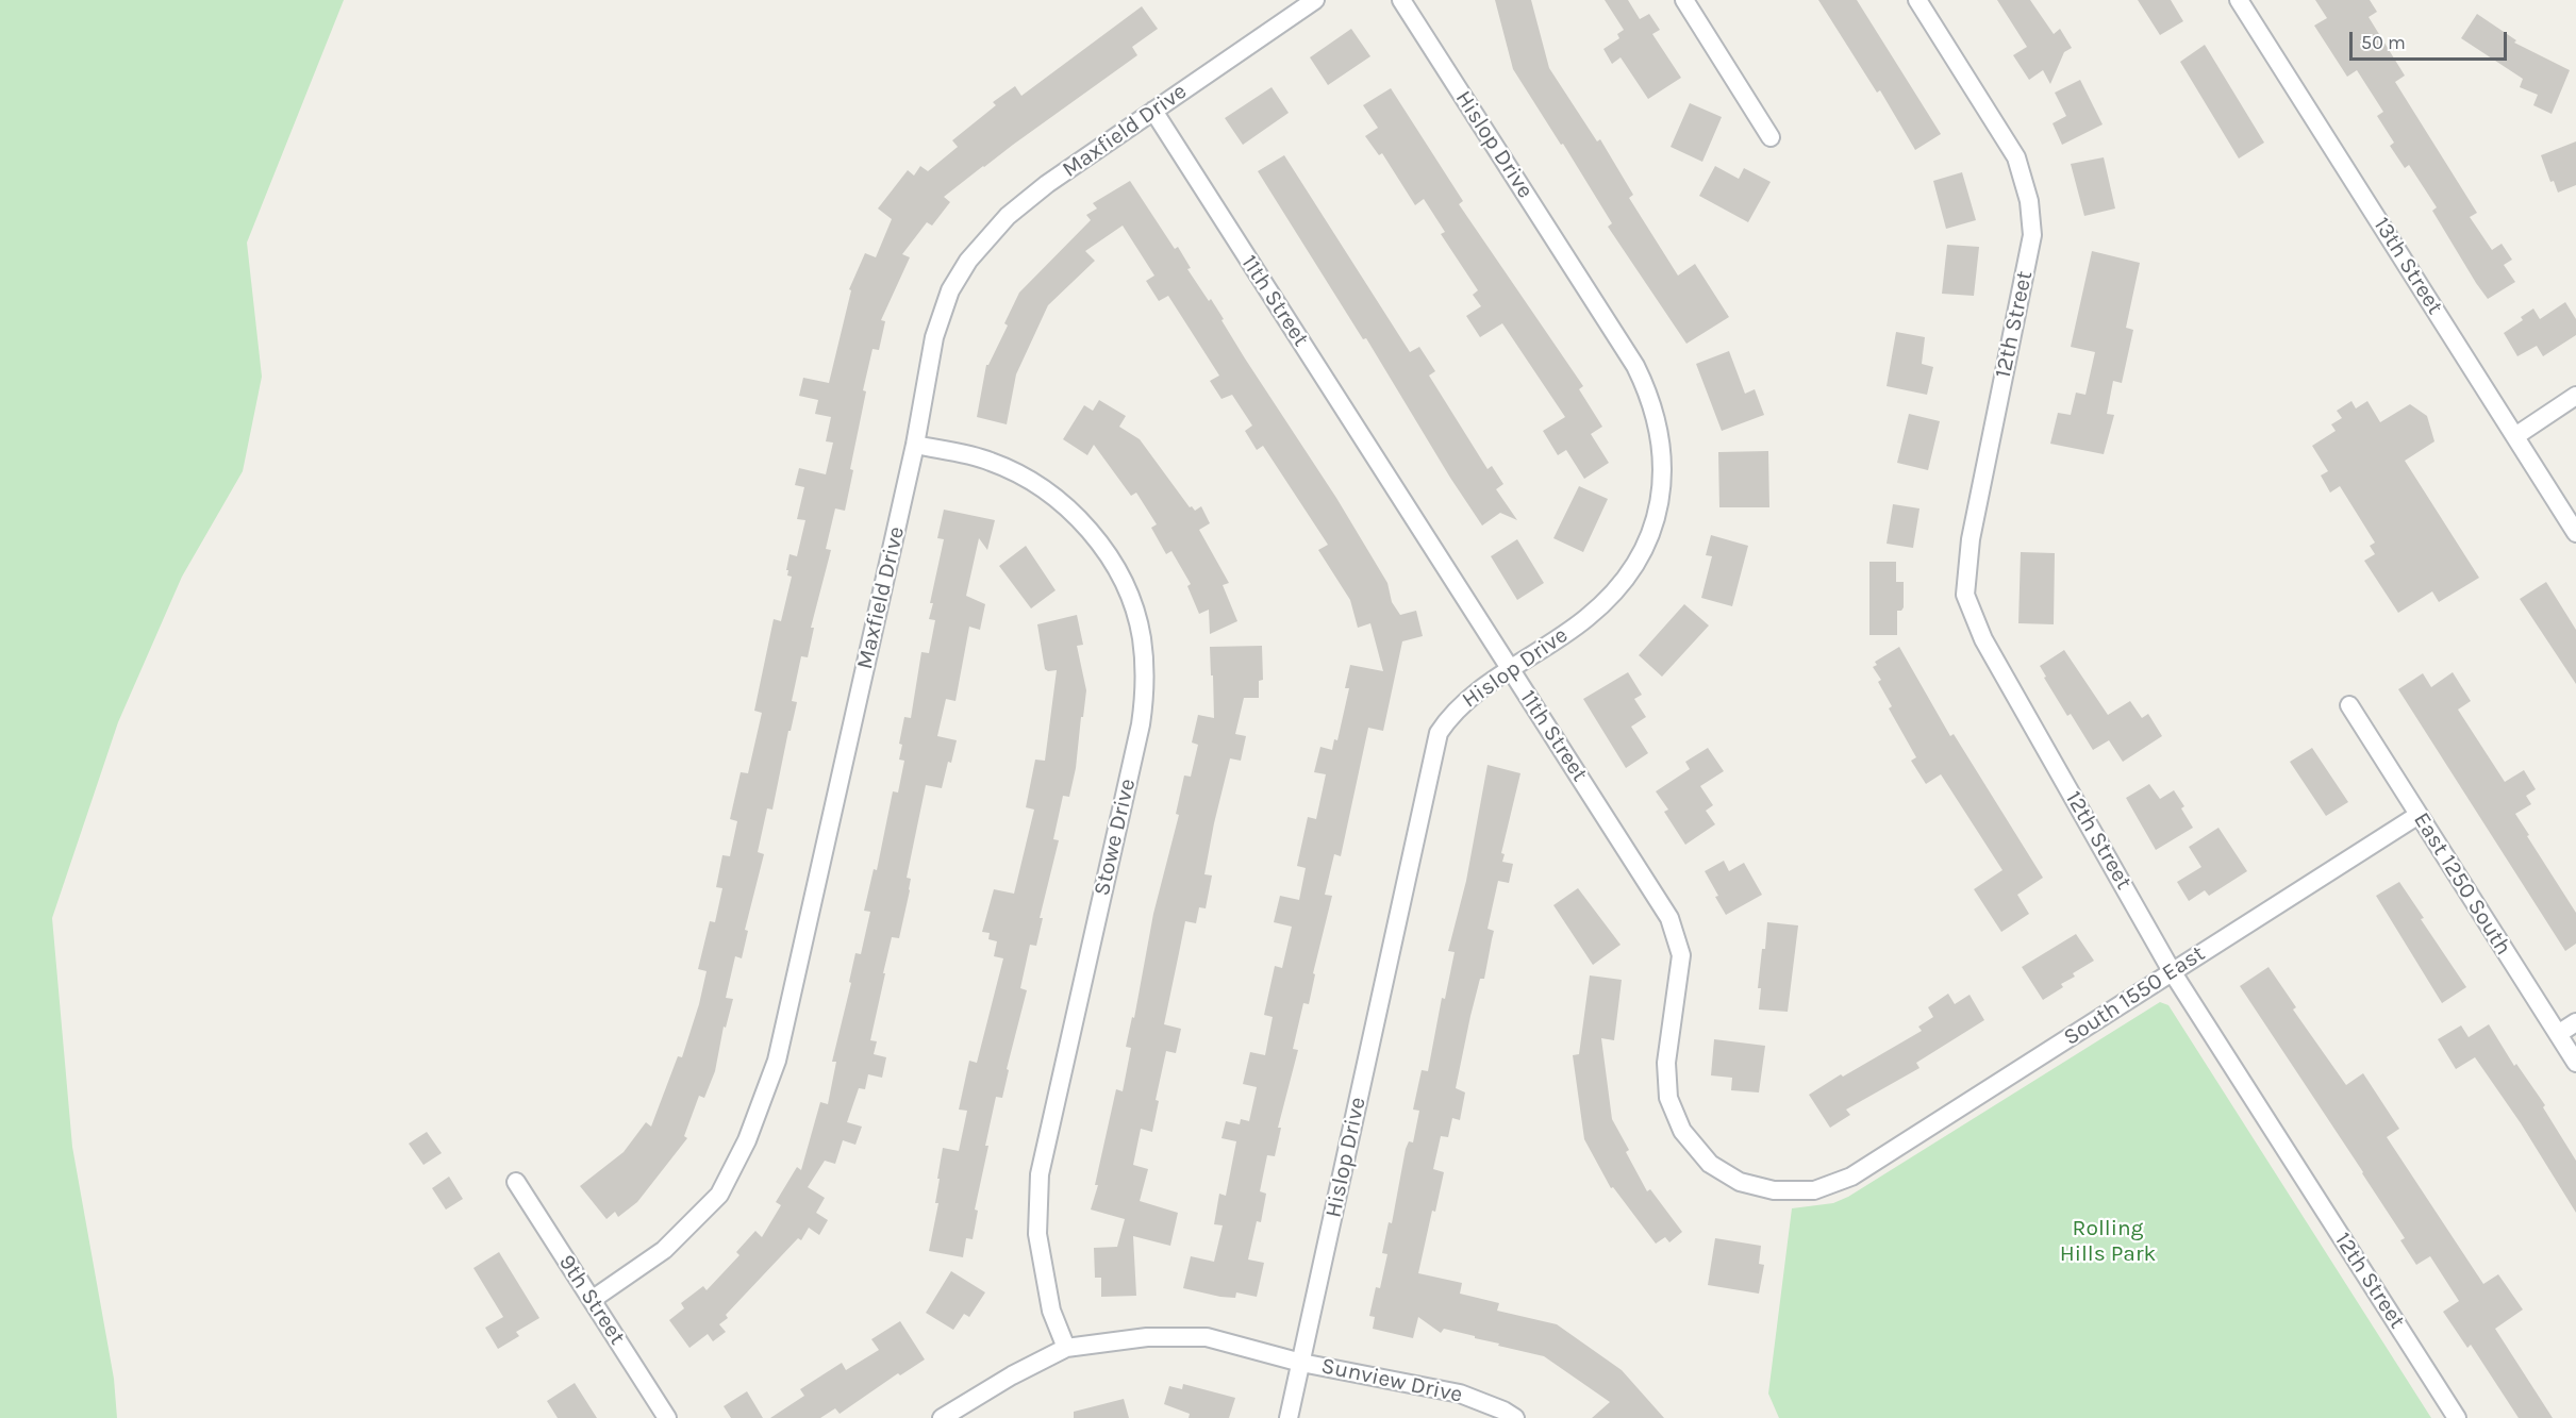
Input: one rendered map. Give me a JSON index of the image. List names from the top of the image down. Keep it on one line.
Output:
{"streets":{"street":["Maxfield Drive","Hislop Drive","13th Street","11th Street","12th Street","Stowe Drive","East 1250 South","South 1550 East","9th Street","Sunview Drive"]},"crossings":[["Maxfield Drive","11th Street"],["Maxfield Drive","Stowe Drive"],["Maxfield Drive","9th Street"],["Hislop Drive","11th Street"],["Hislop Drive","Sunview Drive"],["11th Street","South 1550 East"],["12th Street","South 1550 East"],["Stowe Drive","Sunview Drive"],["East 1250 South","South 1550 East"]],"parks":["Rolling Hills Park"],"scale_bar":"50 m"}
